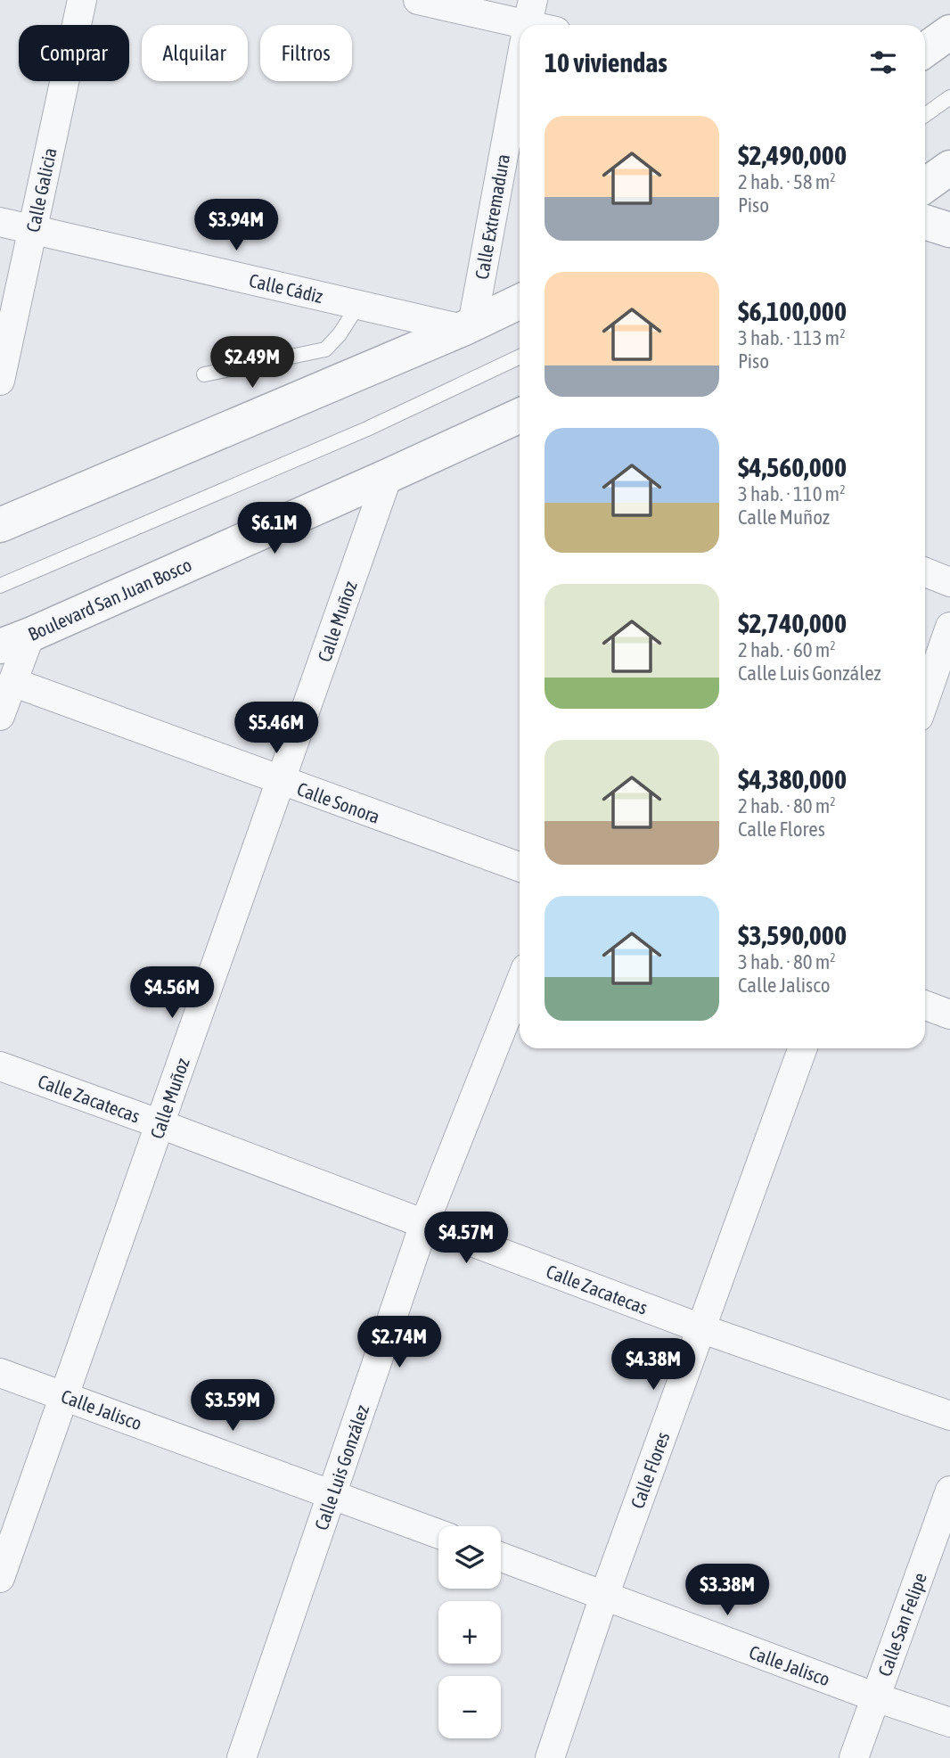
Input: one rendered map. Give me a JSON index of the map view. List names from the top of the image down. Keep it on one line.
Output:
{"streets":{"street":["Calle Galicia","Calle Extremadura","Calle Cádiz","Boulevard San Juan Bosco","Calle Muñoz","Calle Sonora","Calle Zacatecas","Calle Jalisco","Calle Luis González","Calle Flores","Calle San Felipe"]},"crossings":[["Calle Galicia","Calle Cádiz"],["Calle Extremadura","Calle Cádiz"],["Boulevard San Juan Bosco","Calle Muñoz"],["Calle Muñoz","Calle Sonora"],["Calle Muñoz","Calle Zacatecas"],["Calle Muñoz","Calle Jalisco"],["Calle Zacatecas","Calle Luis González"],["Calle Zacatecas","Calle Flores"],["Calle Jalisco","Calle Luis González"],["Calle Jalisco","Calle Flores"],["Calle Jalisco","Calle San Felipe"]],"page":{"chip":["Comprar","Alquilar","Filtros"],"heading":"10 viviendas","list":[{"name":"$2,490,000","note":"2 hab. · 58 m² · Piso"},{"name":"$6,100,000","note":"3 hab. · 113 m² · Piso"},{"name":"$4,560,000","note":"3 hab. · 110 m² · Calle Muñoz"},{"name":"$2,740,000","note":"2 hab. · 60 m² · Calle Luis González"},{"name":"$4,380,000","note":"2 hab. · 80 m² · Calle Flores"},{"name":"$3,590,000","note":"3 hab. · 80 m² · Calle Jalisco"}],"price":["$3.94M","$2.49M","$6.1M","$5.46M","$4.56M","$4.57M","$2.74M","$4.38M","$3.59M","$3.38M"],"map_buttons":["+","−"]}}
